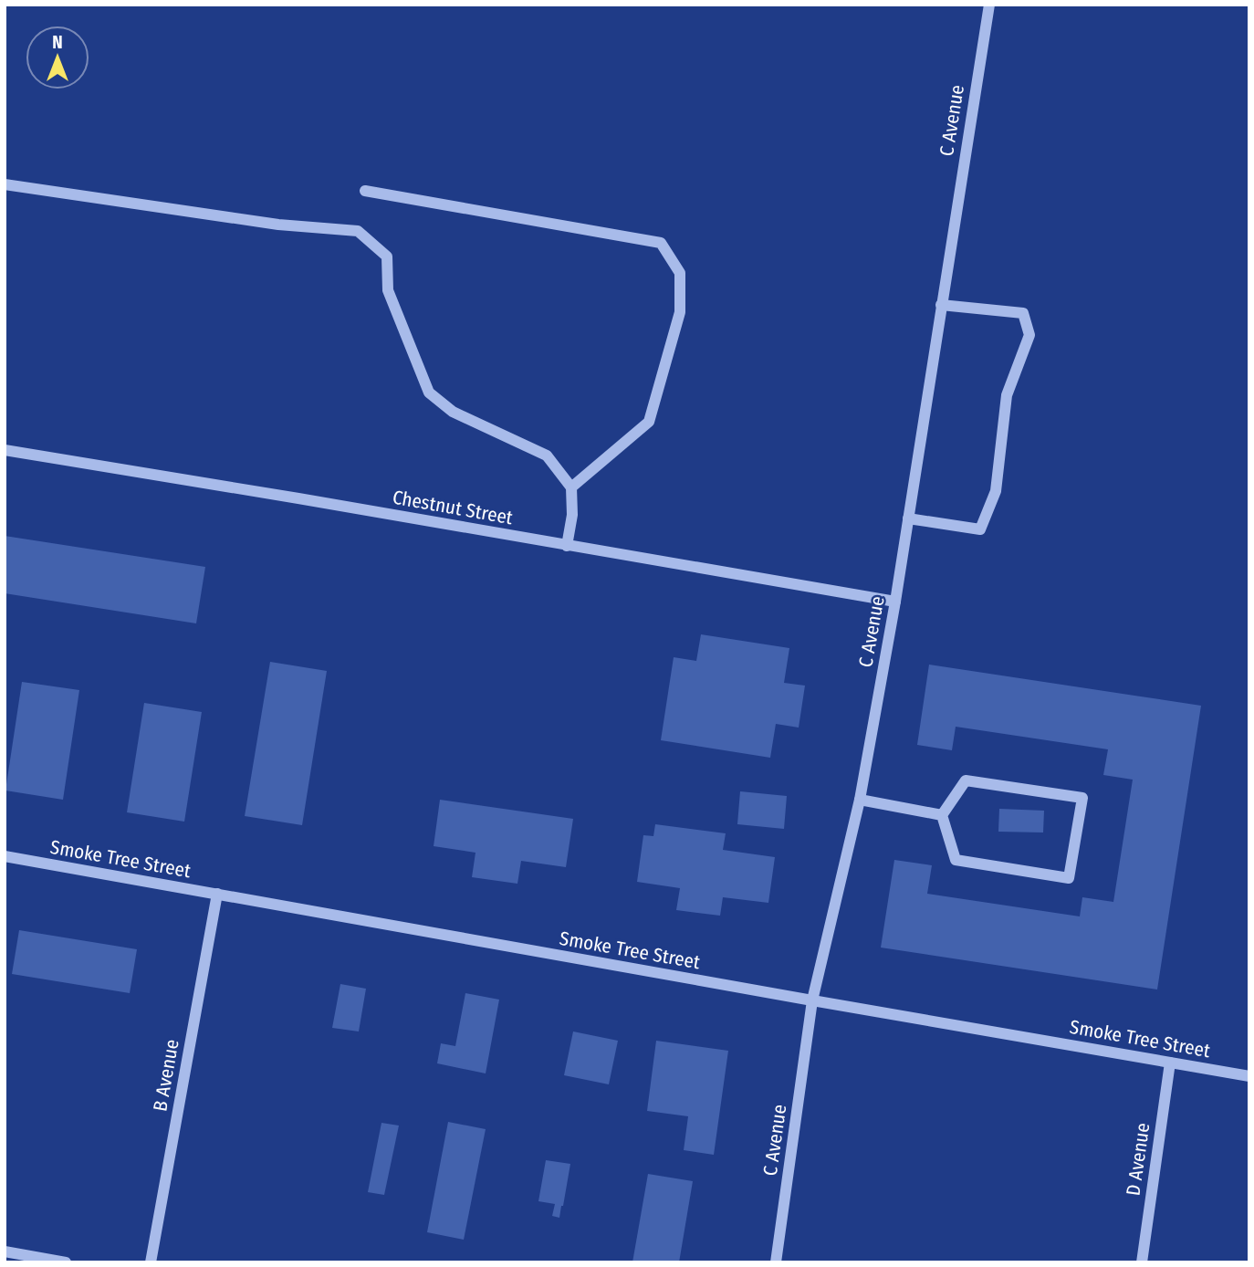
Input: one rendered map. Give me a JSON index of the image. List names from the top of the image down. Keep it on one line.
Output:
{"streets":{"street":["C Avenue","Chestnut Street","Smoke Tree Street","B Avenue","D Avenue"]},"crossings":[["C Avenue","Chestnut Street"],["C Avenue","Smoke Tree Street"],["Smoke Tree Street","B Avenue"],["Smoke Tree Street","D Avenue"]],"north":"top"}
